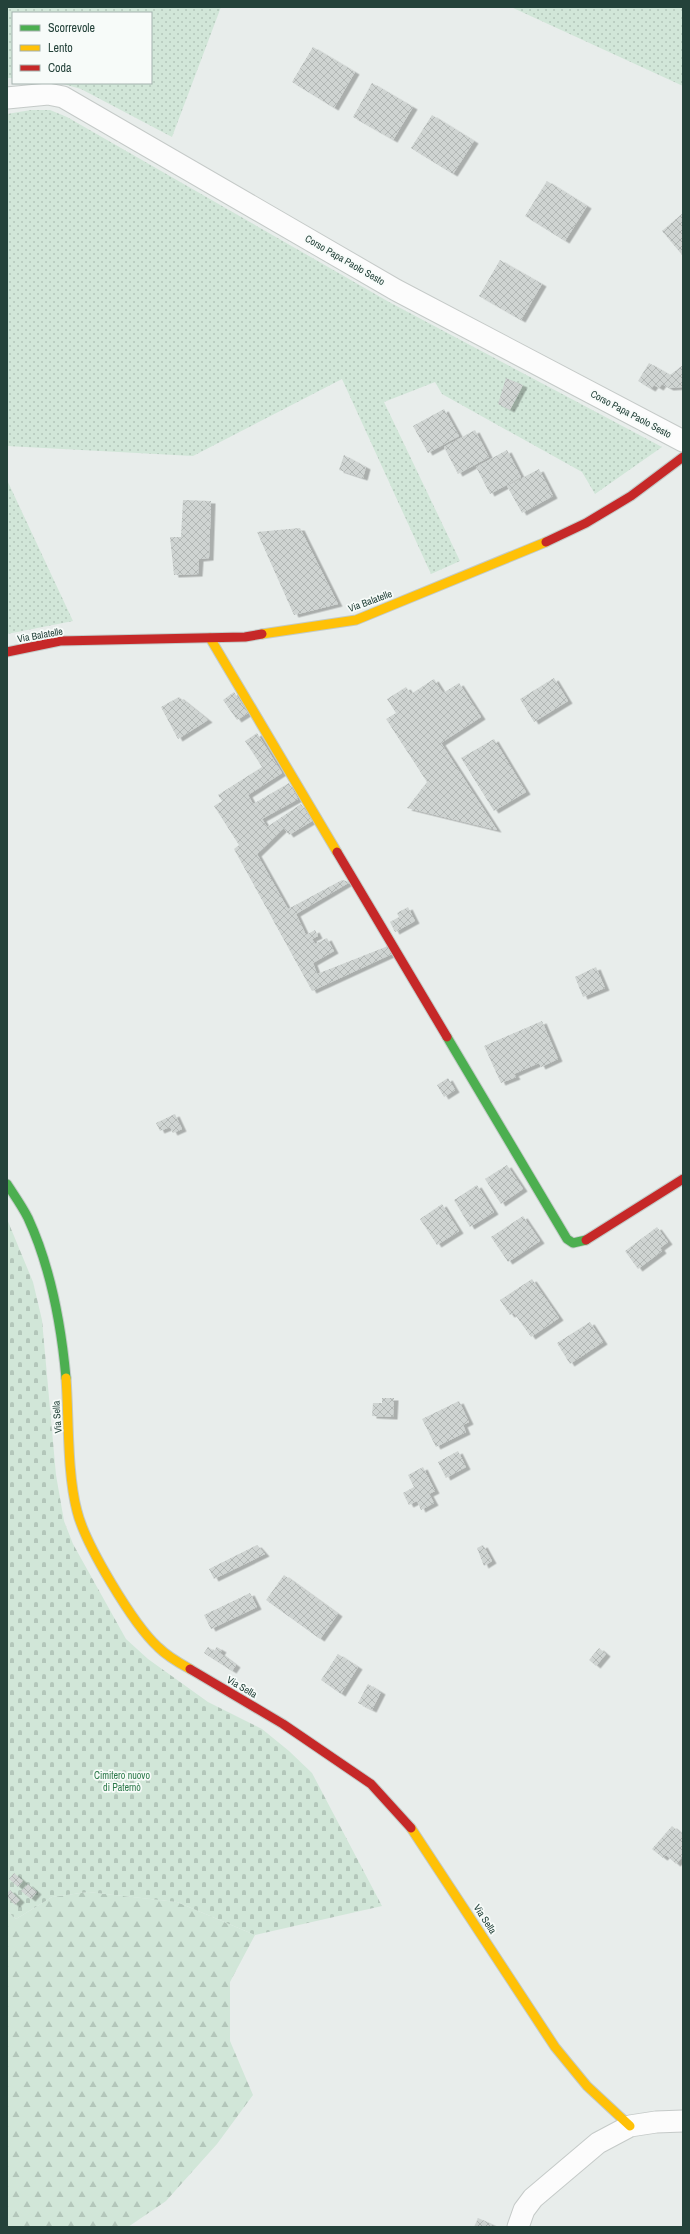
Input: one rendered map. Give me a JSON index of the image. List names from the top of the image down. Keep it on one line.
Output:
{"streets":{"street":["Corso Papa Paolo Sesto","Via Balatelle","Via Sella"]},"parks":["Cimitero nuovo di Paternò"],"legend":["Scorrevole","Lento","Coda"]}
